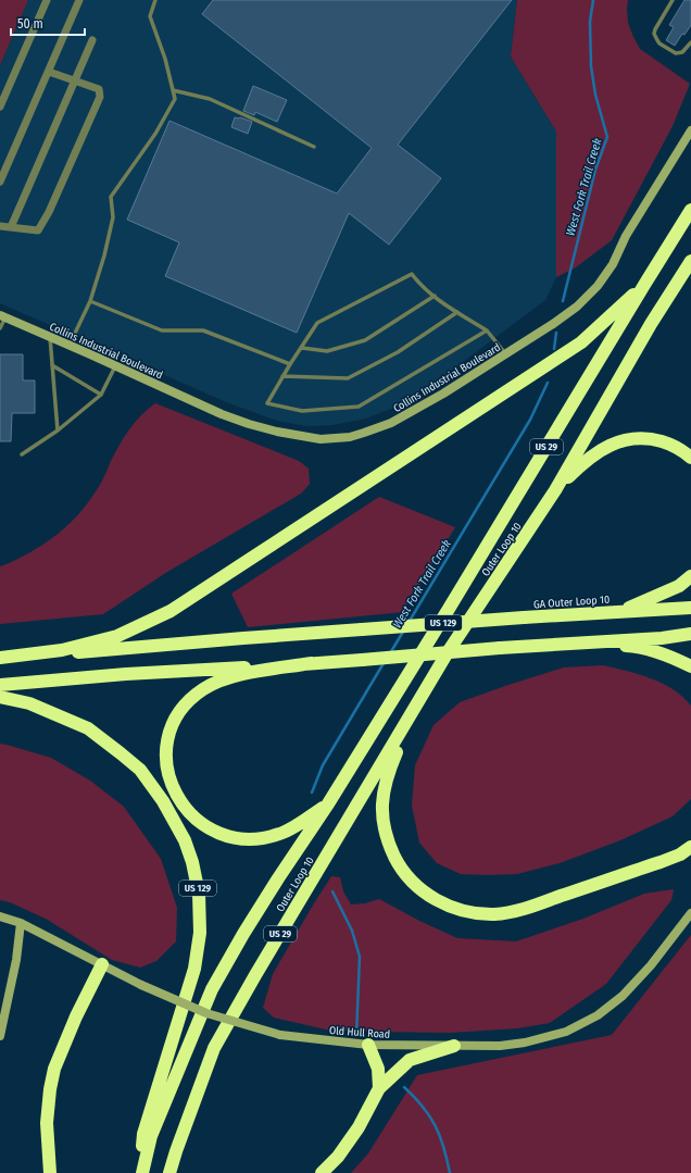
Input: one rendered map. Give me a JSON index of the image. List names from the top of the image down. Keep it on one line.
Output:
{"streets":{"highway":["US 29","Outer Loop 10","GA Outer Loop 10","US 129"],"street":["Collins Industrial Boulevard","Old Hull Road"]},"crossings":[["US 29","Outer Loop 10"],["US 29","US 129"],["GA Outer Loop 10","US 129"]],"water":["West Fork Trail Creek"],"scale_bar":"50 m"}
